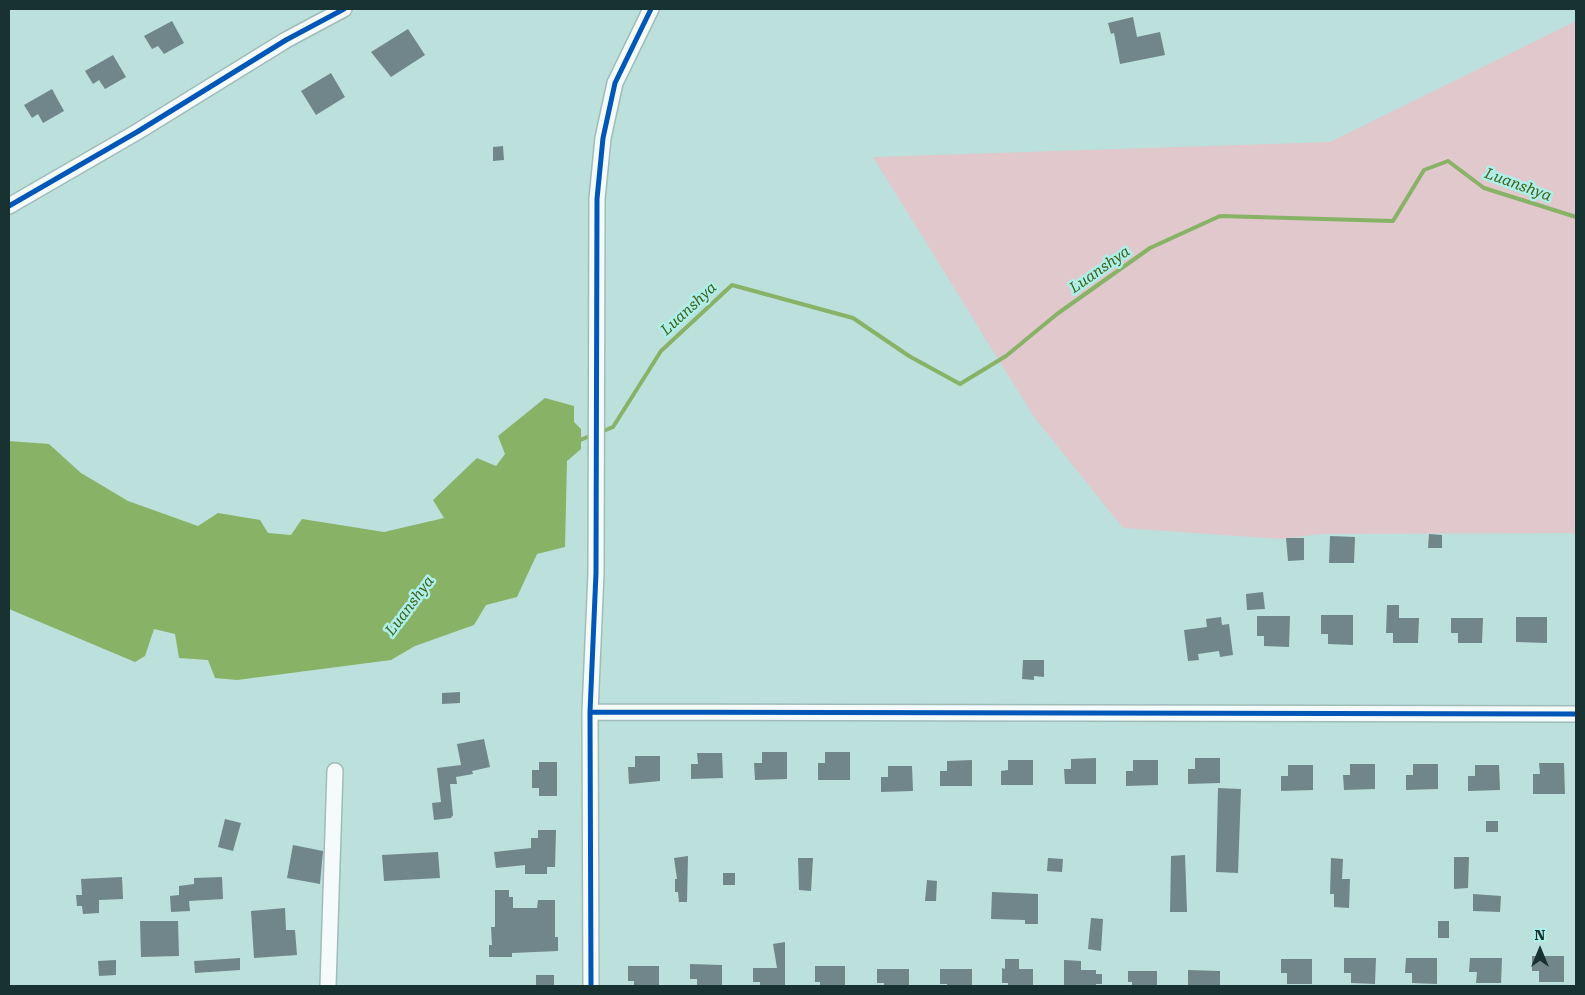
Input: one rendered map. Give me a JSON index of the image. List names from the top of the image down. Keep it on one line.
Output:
{"water":["Luanshya"],"north":"top"}
